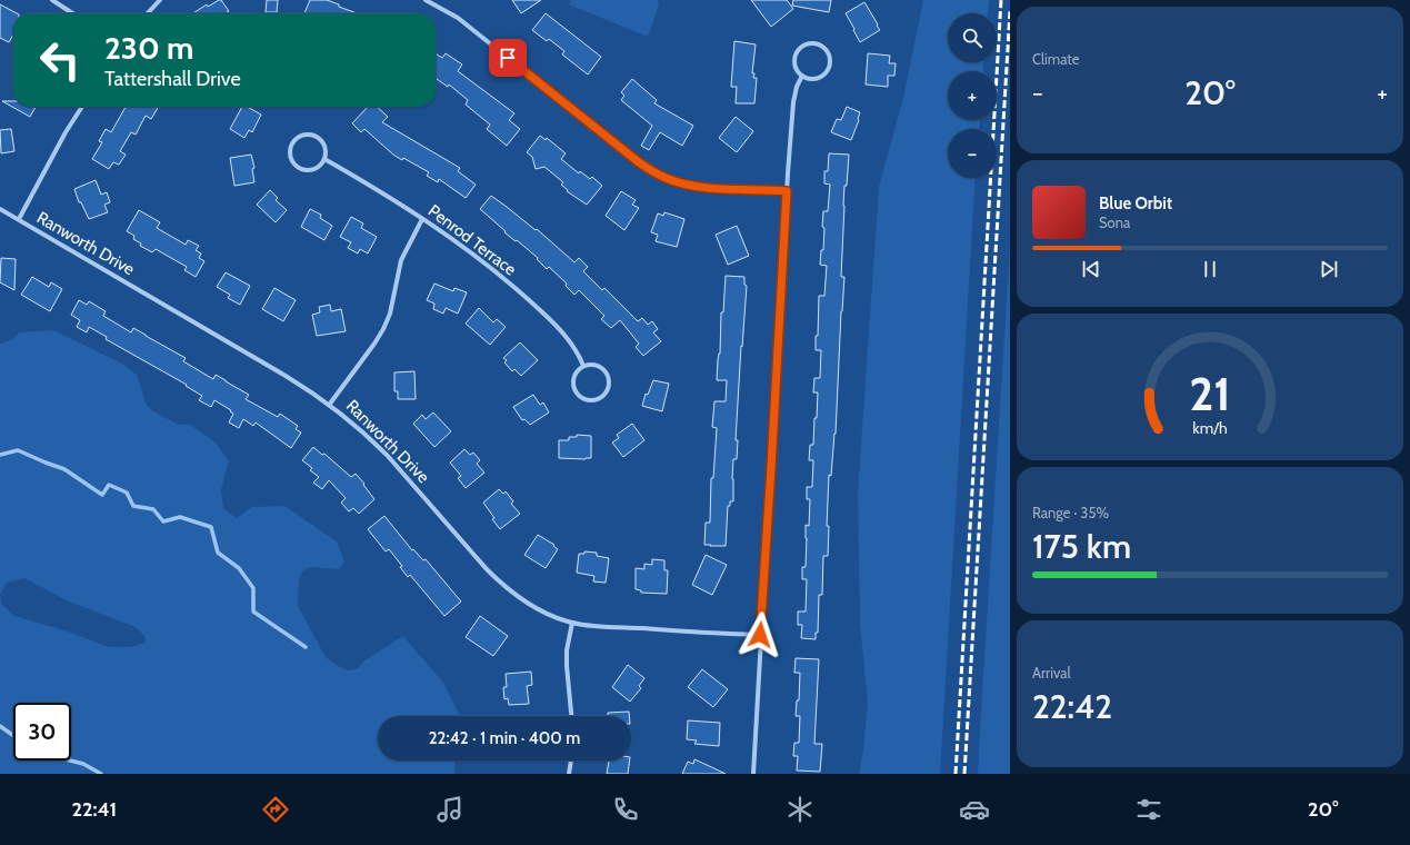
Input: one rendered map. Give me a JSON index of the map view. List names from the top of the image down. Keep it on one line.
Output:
{"streets":{"street":["Penrod Terrace","Ranworth Drive"]},"page":{"tile":["Climate",["Range · 35%","175 km"],["Arrival","22:42"]],"map_buttons":["+","−"],"turn":["230 m","Tattershall Drive"],"heat":["−","20°","+"],"song":["Blue Orbit","Sona"],"limit":"30","trip":"22:42 · 1 min · 400 m","tabs":["22:41","20°"],"gauge":["21","km/h"]}}
